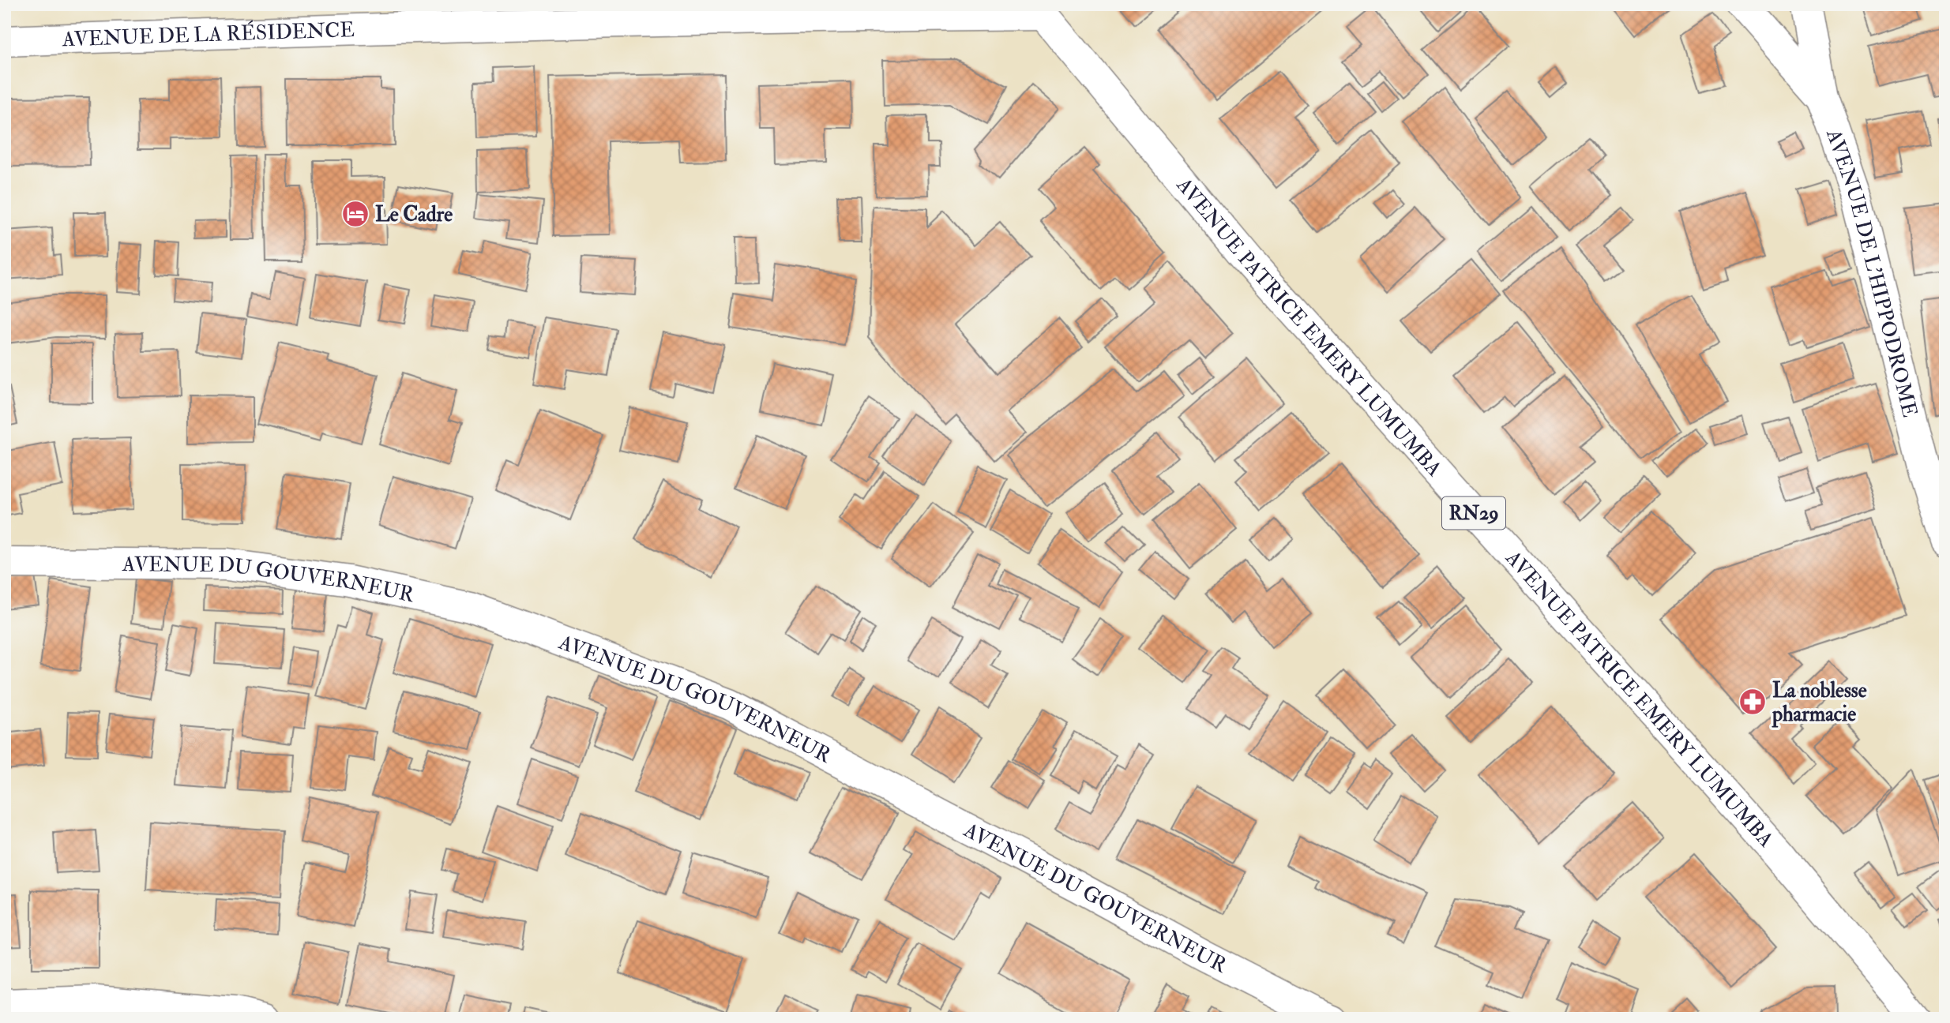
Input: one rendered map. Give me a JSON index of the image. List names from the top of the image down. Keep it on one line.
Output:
{"streets":{"street":["AVENUE DE LA RÉSIDENCE","AVENUE DE L'HIPPODROME","AVENUE PATRICE EMERY LUMUMBA","RN29","AVENUE DU GOUVERNEUR"]},"crossings":[["AVENUE DE LA RÉSIDENCE","AVENUE PATRICE EMERY LUMUMBA"]],"places":{"hotel":["Le Cadre"],"pharmacy":["La noblesse pharmacie"]}}
